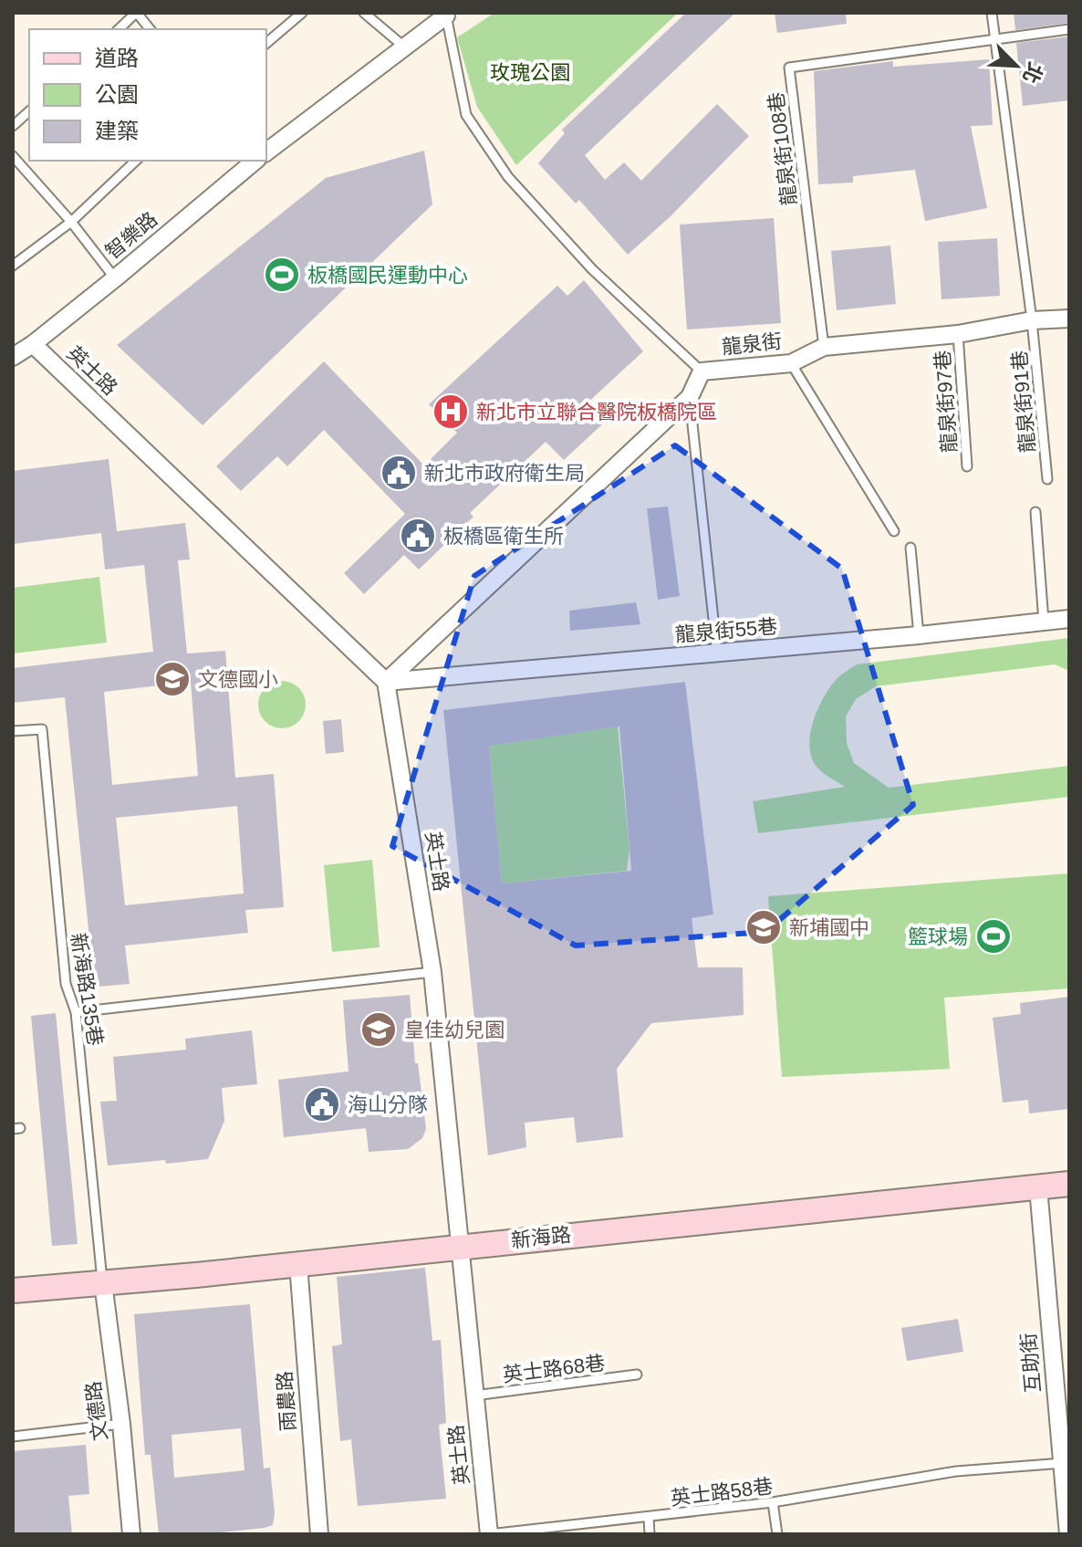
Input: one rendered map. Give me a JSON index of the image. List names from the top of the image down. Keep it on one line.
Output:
{"streets":{"street":["智樂路","龍泉街","英士路","龍泉街55巷","新海路","互助街","雨農路","文德路"],"lane":["龍泉街108巷","龍泉街97巷","龍泉街91巷","新海路135巷","英士路68巷","英士路58巷"]},"crossings":[["龍泉街108巷","龍泉街"],["智樂路","英士路"],["龍泉街","英士路"],["龍泉街","龍泉街97巷"],["龍泉街","龍泉街91巷"],["龍泉街","龍泉街55巷"],["英士路","龍泉街55巷"],["英士路","新海路"],["英士路","英士路68巷"],["英士路","英士路58巷"],["新海路135巷","新海路"],["新海路135巷","文德路"],["新海路","互助街"],["新海路","雨農路"],["新海路","文德路"],["互助街","英士路58巷"]],"parks":["玫瑰公園"],"places":{"sports":["板橋國民運動中心","籃球場"],"hospital":["新北市立聯合醫院板橋院區"],"public building":["新北市政府衛生局","板橋區衛生所","海山分隊"],"school or university":["文德國小","新埔國中","皇佳幼兒園"]},"legend":["道路","公園","建築"],"north":"bottom right"}
